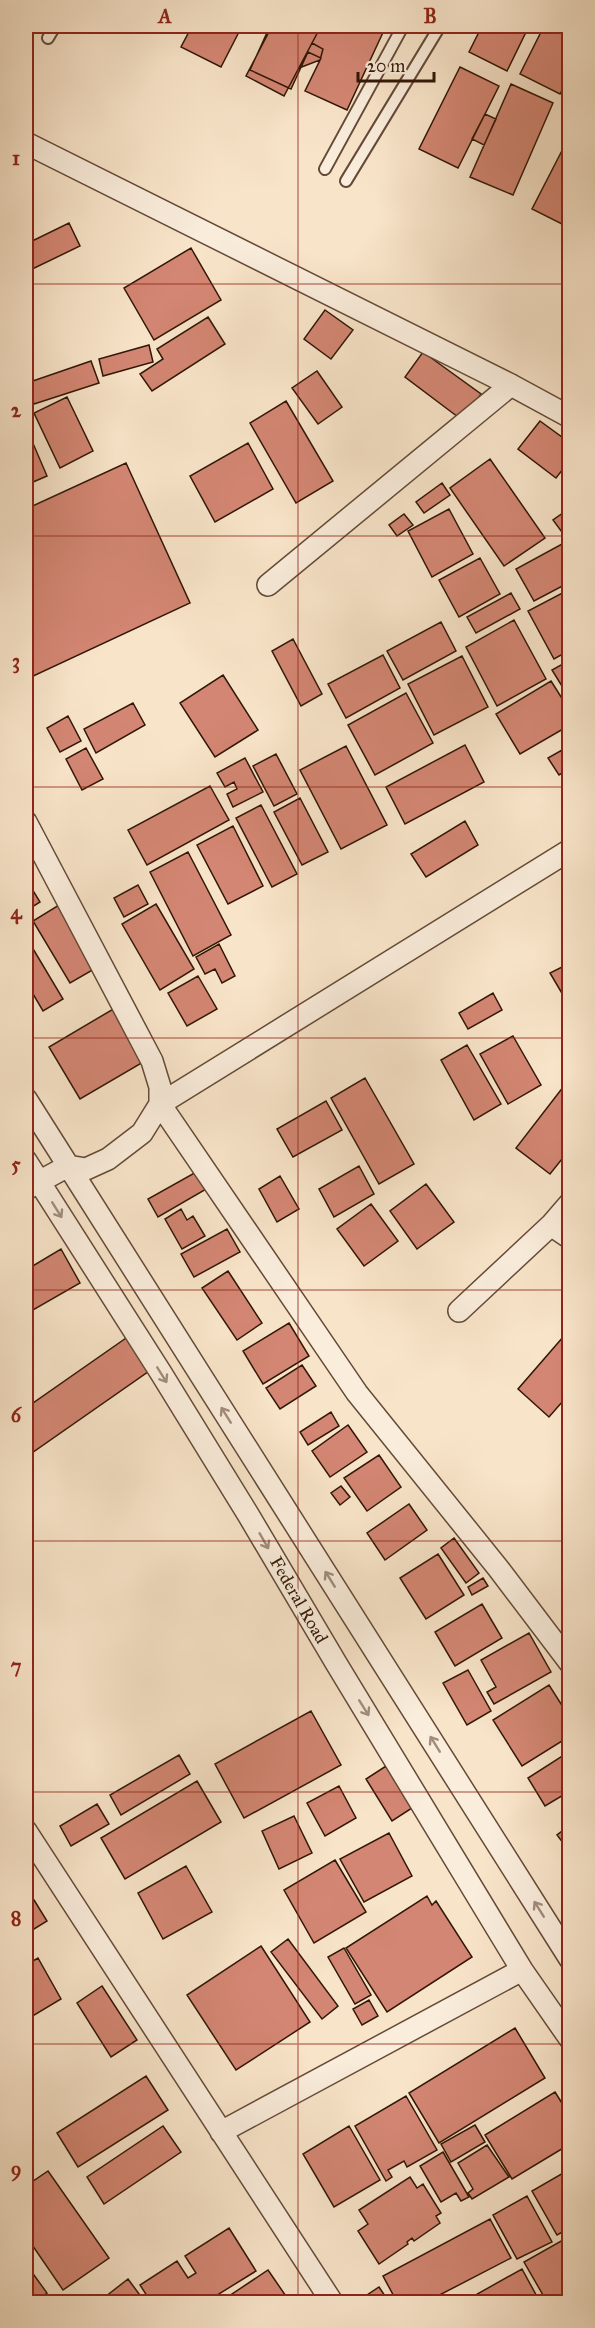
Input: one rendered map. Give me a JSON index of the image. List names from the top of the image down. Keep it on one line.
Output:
{"streets":{"street":["Federal Road"]},"scale_bar":"20 m","grid":{"columns":["A","B"],"rows":["1","2","3","4","5","6","7","8","9"]}}
